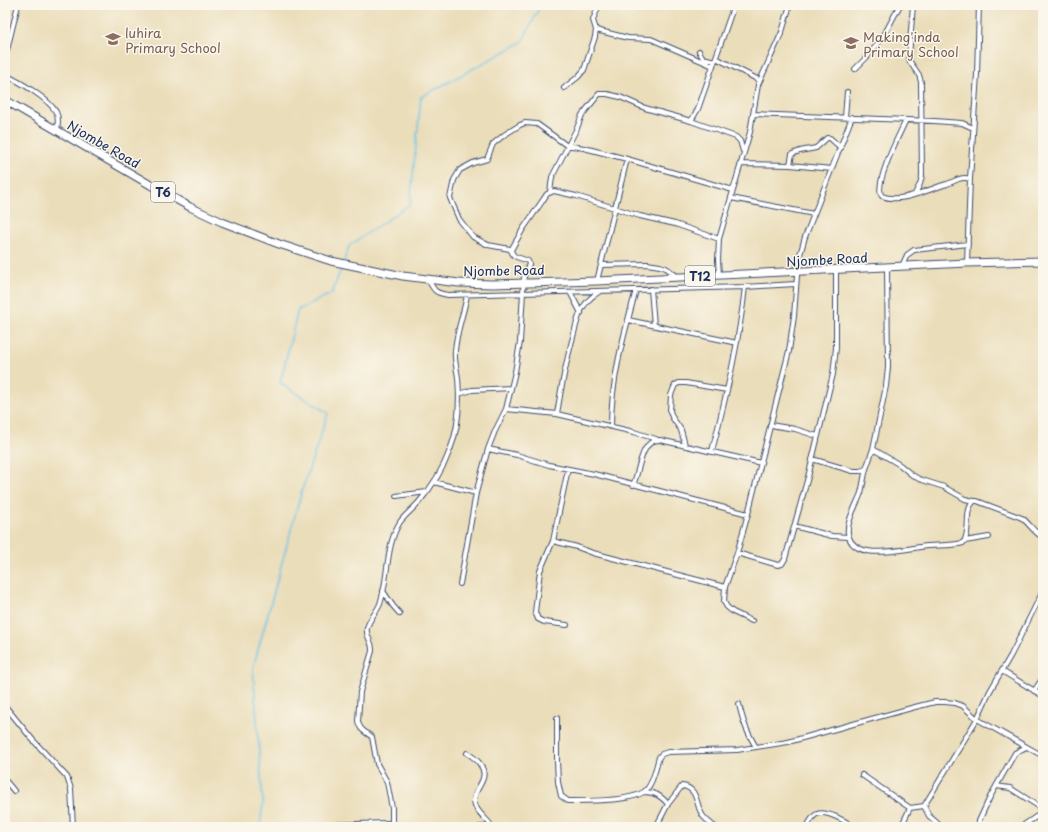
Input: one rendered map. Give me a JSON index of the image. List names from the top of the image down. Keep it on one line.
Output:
{"streets":{"highway":["Njombe Road","T6","T12"]},"places":{"school or university":["luhira Primary School","Making'inda Primary School"]}}
